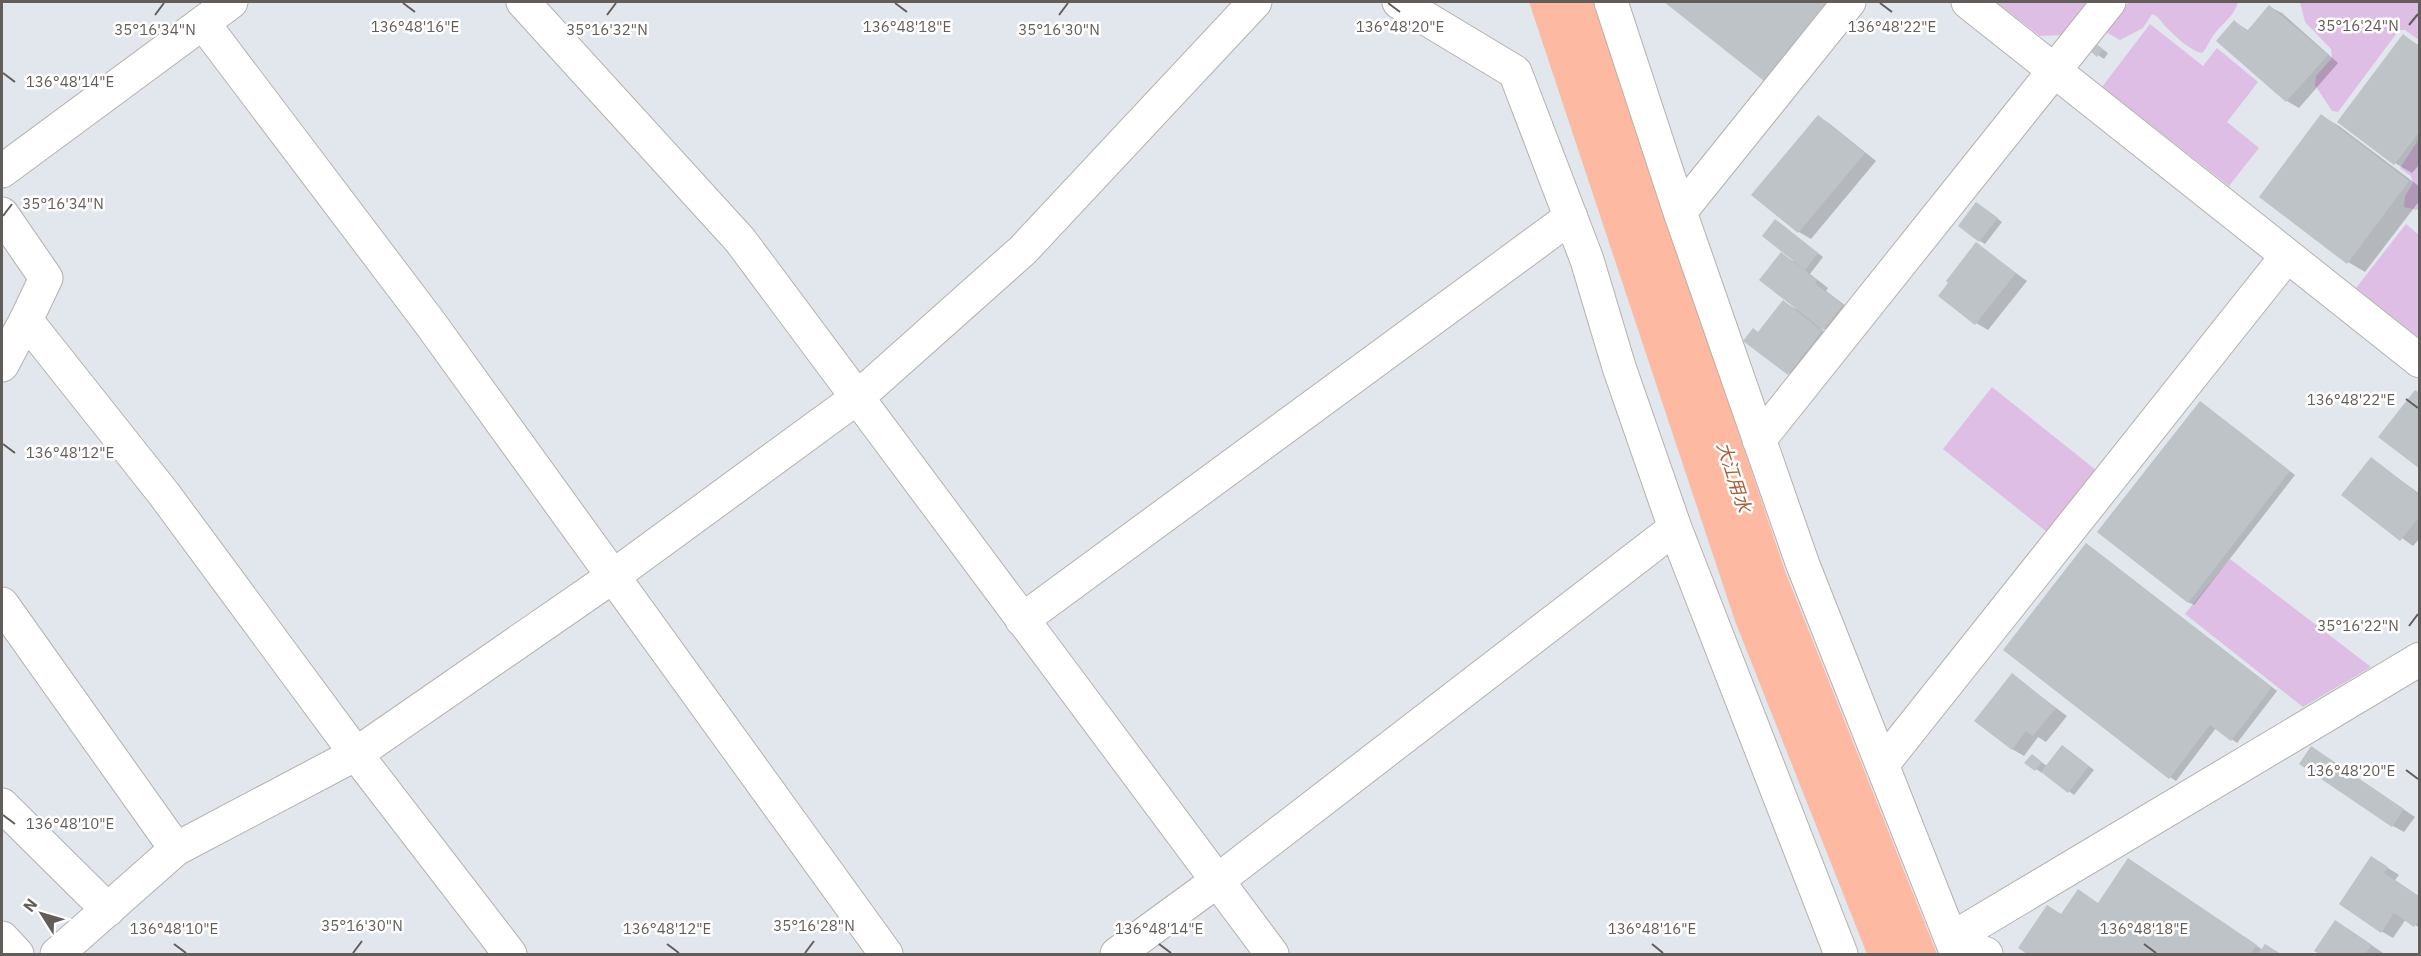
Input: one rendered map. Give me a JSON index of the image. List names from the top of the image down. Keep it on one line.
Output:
{"water":["大江用水"],"north":"top left","coordinates":["35°16'24\"N","136°48'16\"E","136°48'18\"E","136°48'20\"E","136°48'22\"E","35°16'30\"N","35°16'34\"N","35°16'32\"N","136°48'14\"E","136°48'12\"E","35°16'22\"N","136°48'10\"E","35°16'28\"N"]}
